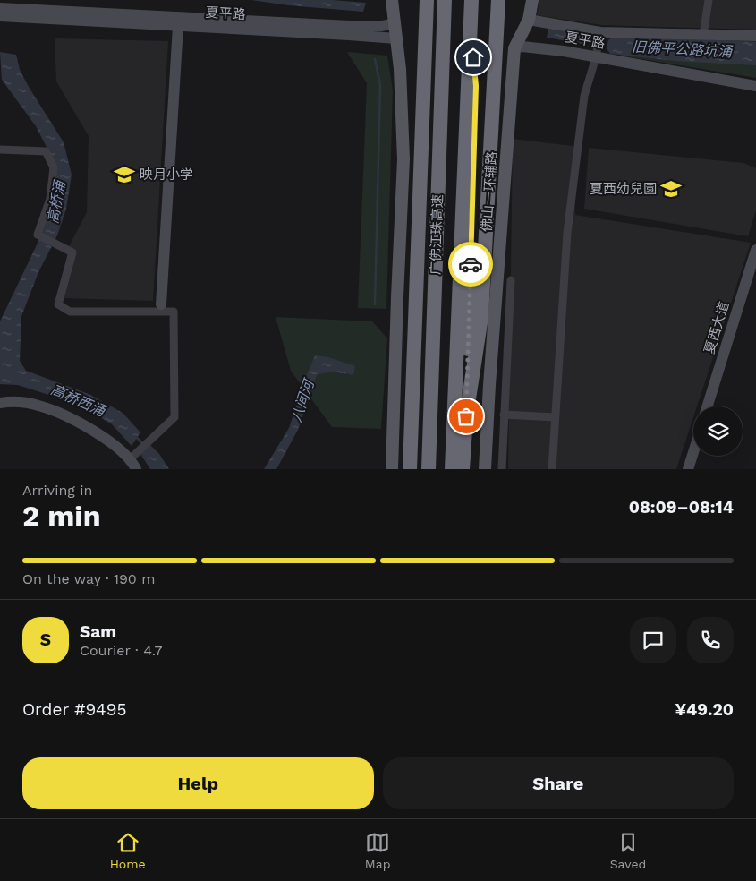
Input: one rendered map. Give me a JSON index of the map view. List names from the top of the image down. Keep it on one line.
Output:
{"streets":{"highway":["广佛江珠高速"],"main road":["夏平路","佛山一环辅路","夏西大道"]},"crossings":[["夏平路","佛山一环辅路"]],"water":["旧佛平公路坑涌","高桥涌","高桥西涌","八间河"],"places":{"school or university":["映月小学","夏西幼兒園"]},"page":{"heading":["2 min","Arriving in","08:09–08:14"],"panel":["Sam","Courier · 4.7","Order #9495","¥49.20"],"bar":"On the way · 190 m","round":"S","buttons":["Help","Share"],"tabs":["Home","Map","Saved"]}}
